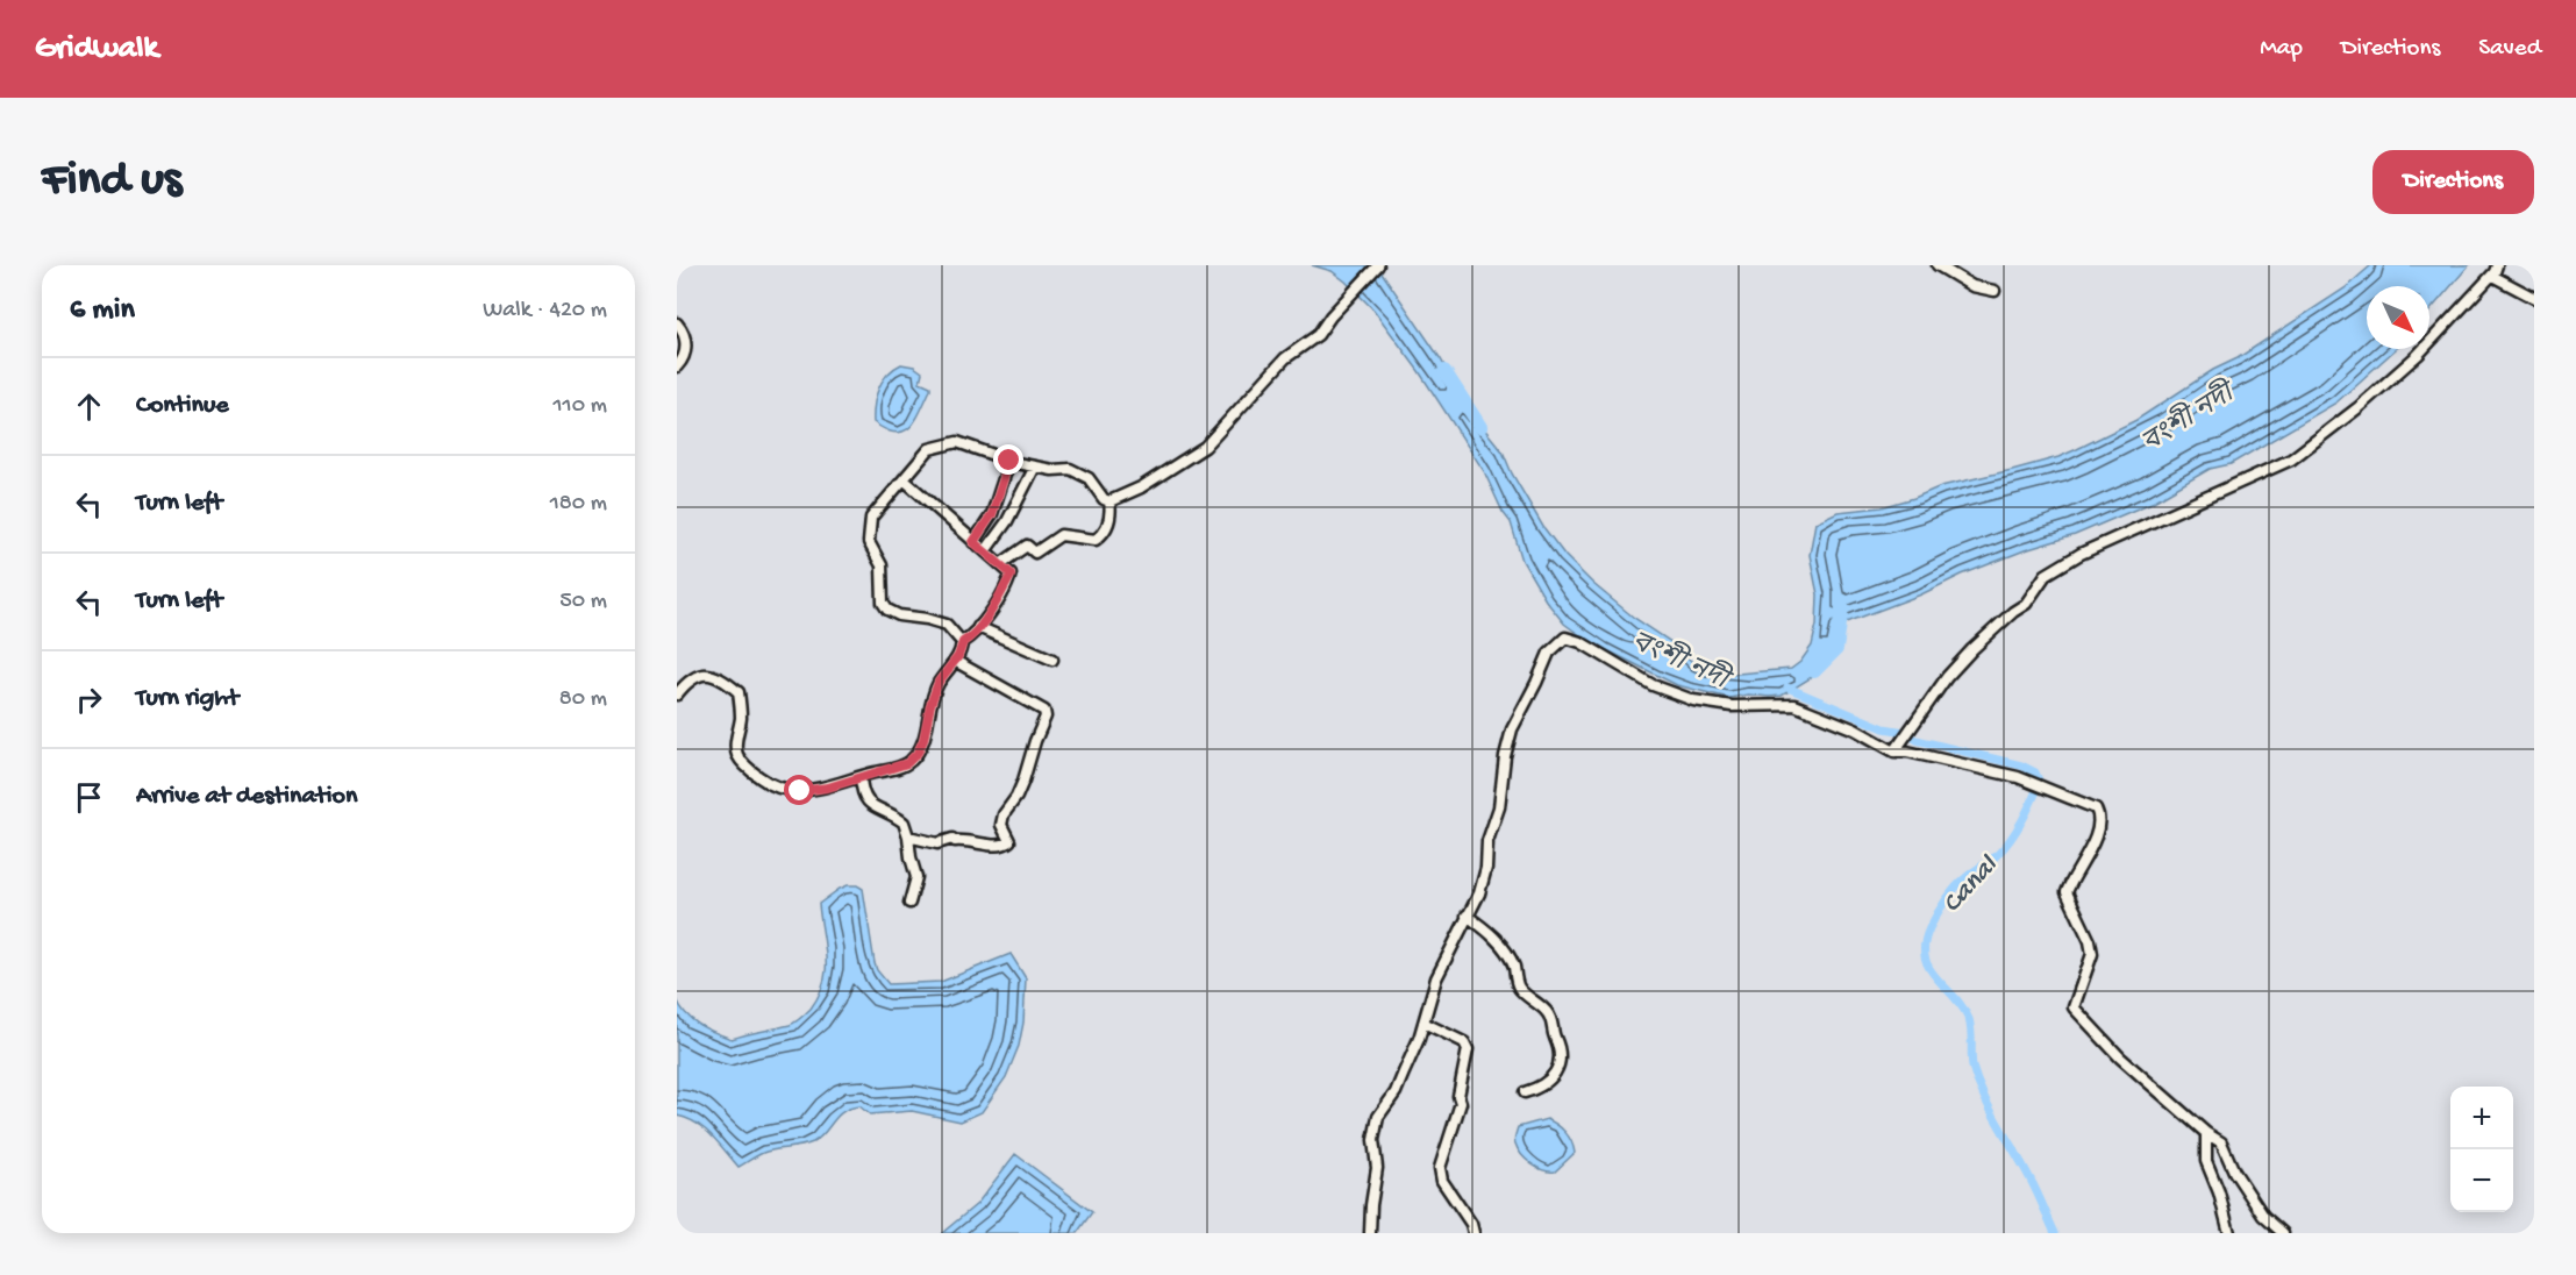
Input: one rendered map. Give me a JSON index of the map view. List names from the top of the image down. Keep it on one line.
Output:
{"water":["বংশী নদী","Canal"],"north":"bottom right","page":{"header":"Gridwalk","nav":["Map","Directions","Saved"],"buttons":"Directions","title":"Find us","heading":["6 min","Walk · 420 m"],"list":[["Continue","110 m"],["Turn left","180 m"],["Turn left","50 m"],["Turn right","80 m"],"Arrive at destination"],"map_buttons":["+","−"]}}
